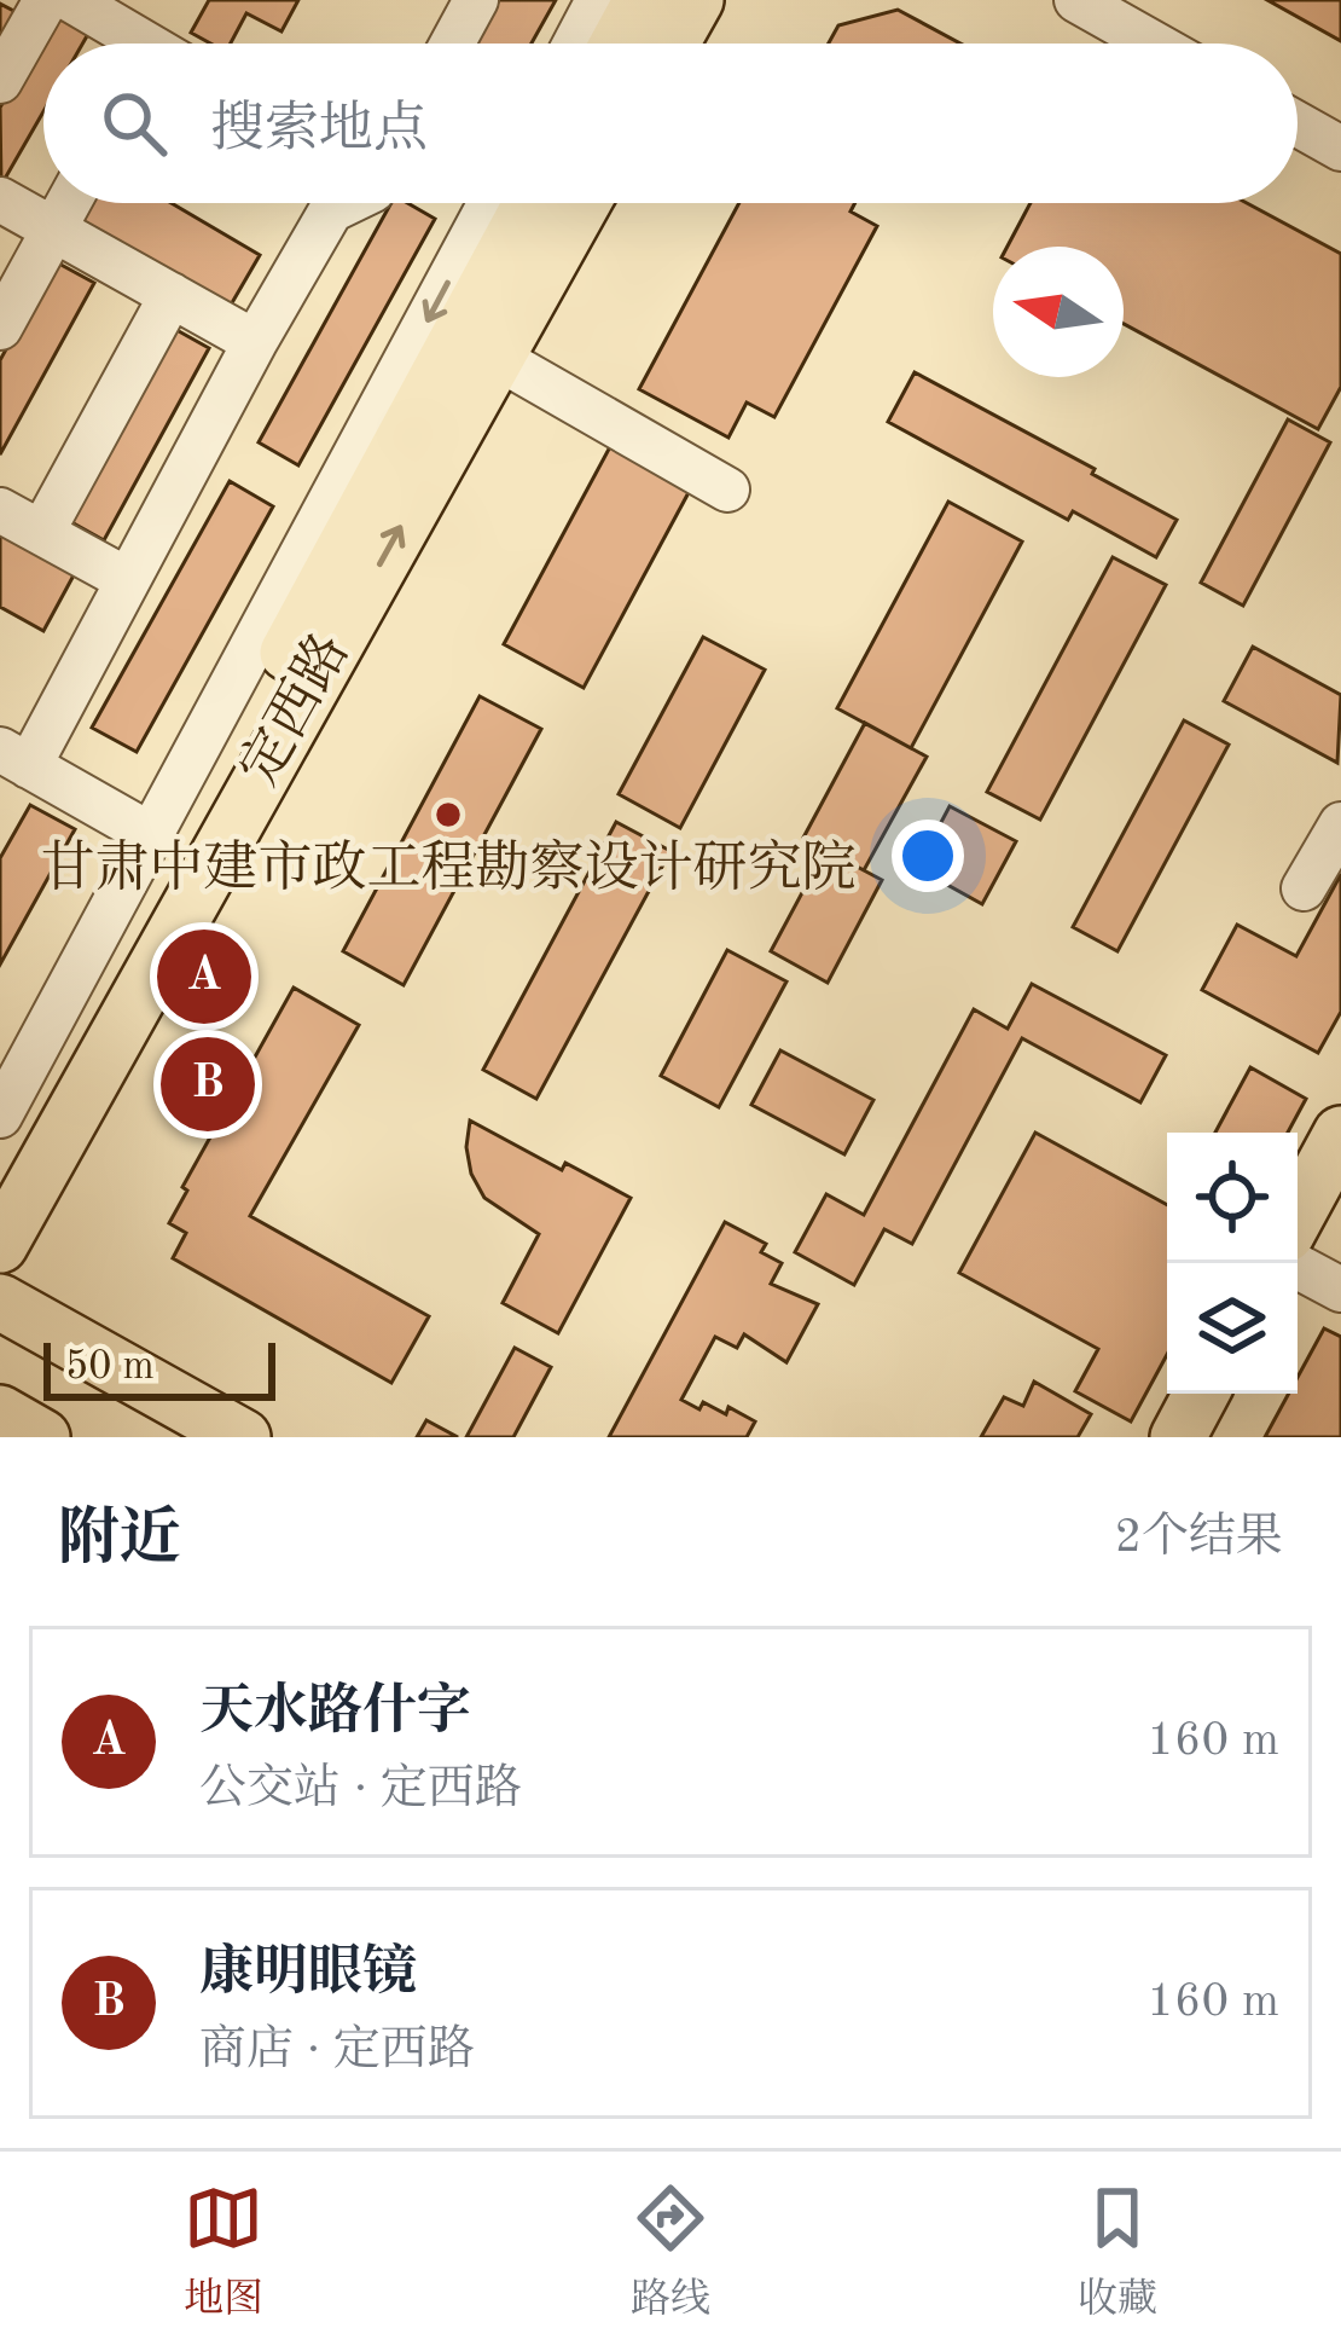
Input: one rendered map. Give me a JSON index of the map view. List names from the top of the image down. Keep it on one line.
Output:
{"streets":{"main road":["定西路"]},"places":["甘肃中建市政工程勘察设计研究院"],"scale_bar":"50 m","north":"left","page":{"search":"搜索地点","pins":["A","B"],"scale":"50 m","heading":["附近","2个结果"],"list":[{"mark":"A","name":"天水路什字","note":"公交站 · 定西路","value":"160 m"},{"mark":"B","name":"康明眼镜","note":"商店 · 定西路","value":"160 m"}],"nav":["地图","路线","收藏"]}}
